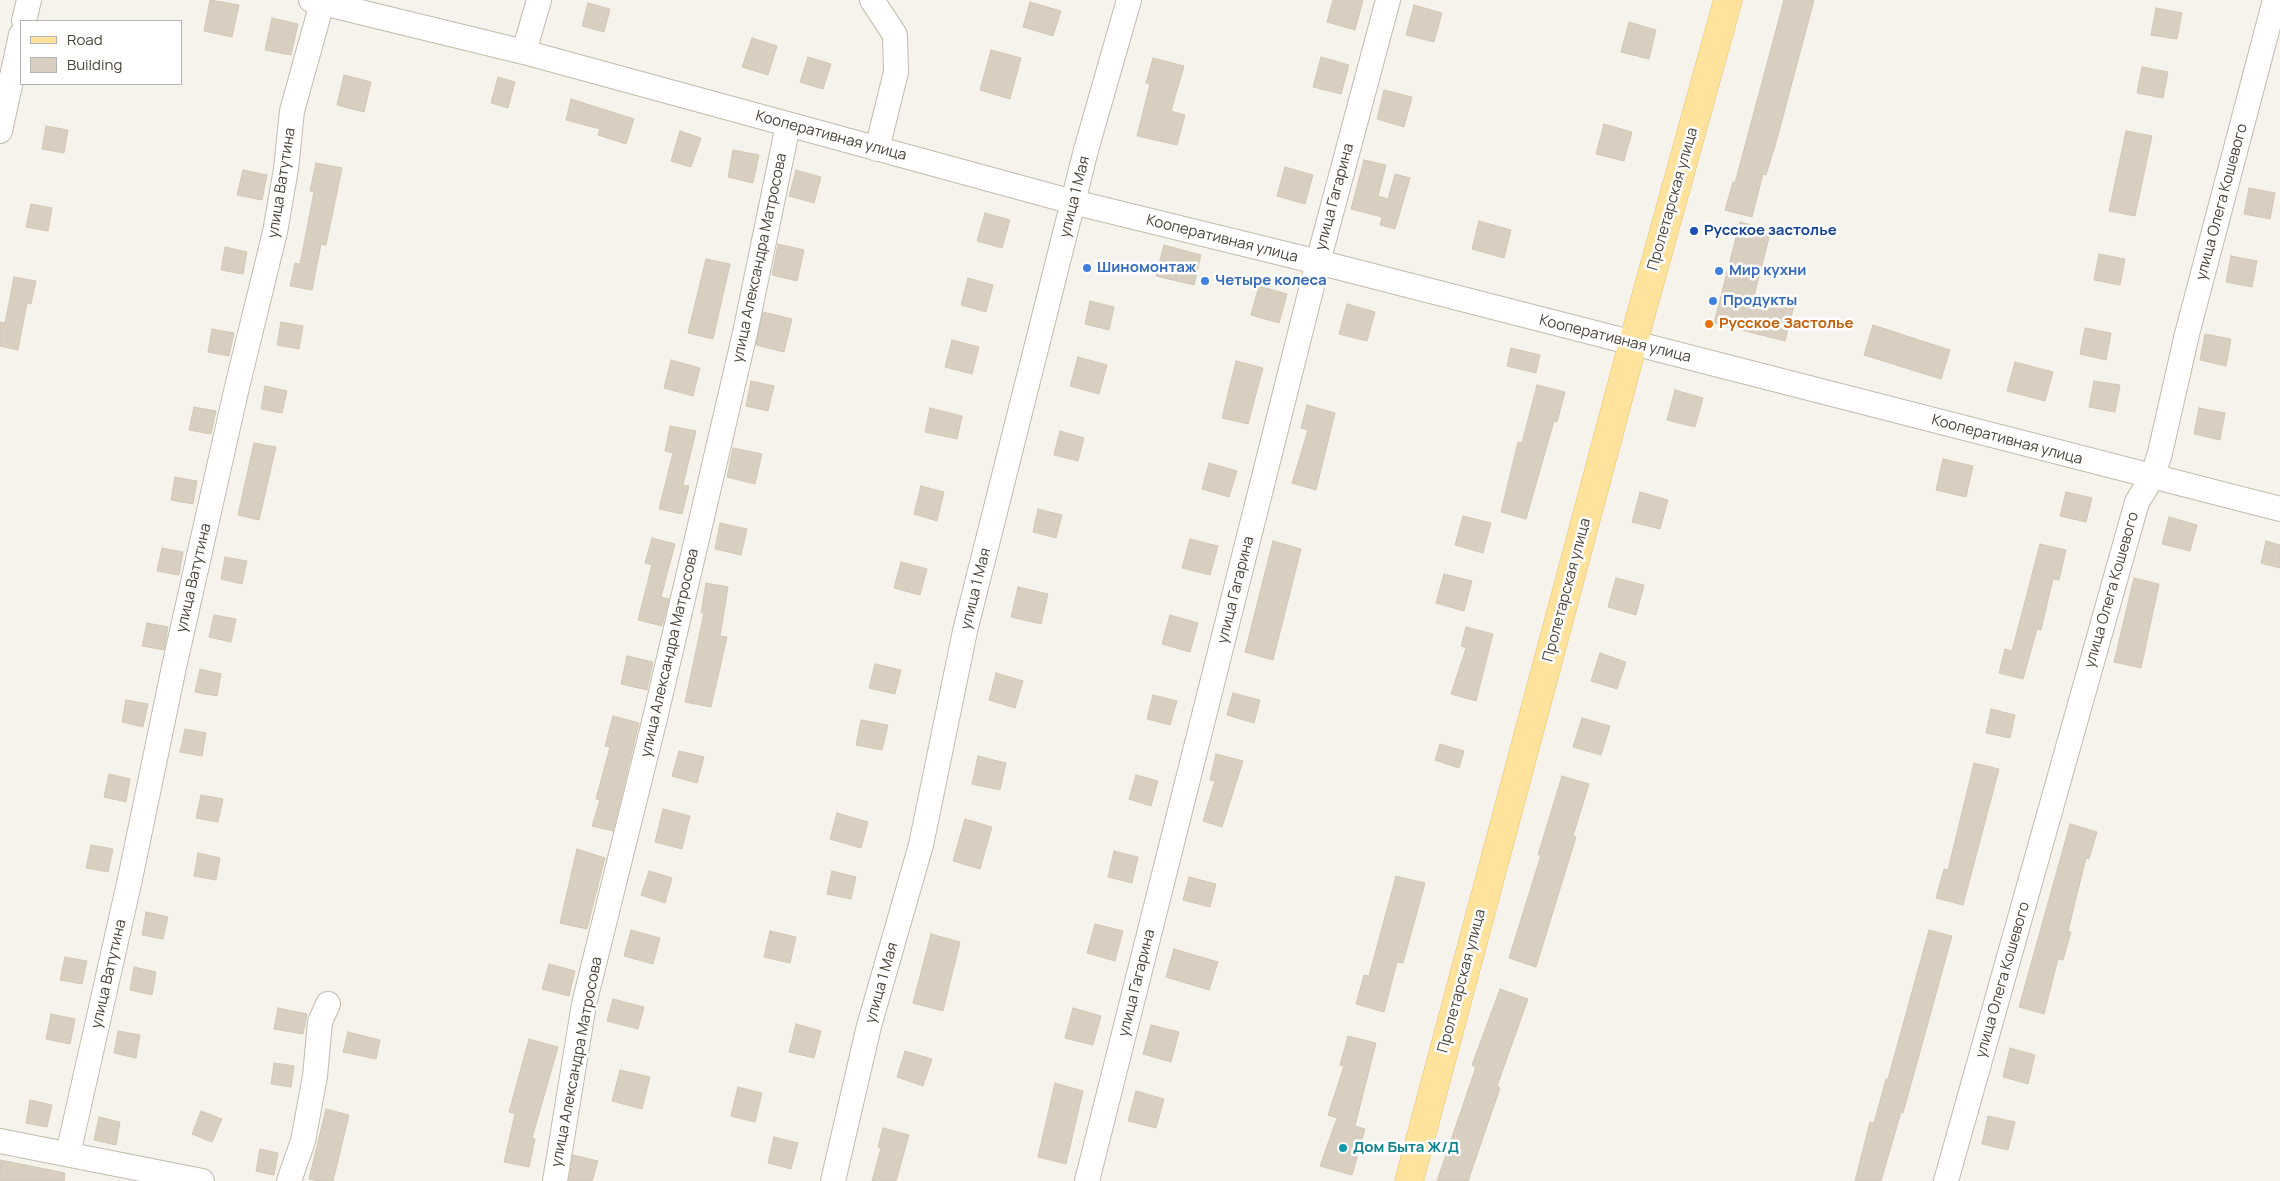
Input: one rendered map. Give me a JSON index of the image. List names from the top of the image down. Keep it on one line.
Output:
{"streets":{"main road":["Пролетарская улица"],"street":["Кооперативная улица","улица Ватутина","улица 1 Мая","улица Гагарина","улица Олега Кошевого","улица Александра Матросова"]},"crossings":[["Кооперативная улица","улица Ватутина"],["Кооперативная улица","улица 1 Мая"],["Кооперативная улица","улица Гагарина"],["Кооперативная улица","Пролетарская улица"],["Кооперативная улица","улица Олега Кошевого"],["Кооперативная улица","улица Александра Матросова"]],"places":["Русское застолье","Шиномонтаж","Мир кухни","Четыре колеса","Продукты","Русское Застолье","Дом Быта Ж/Д"],"legend":["Road","Building"]}
